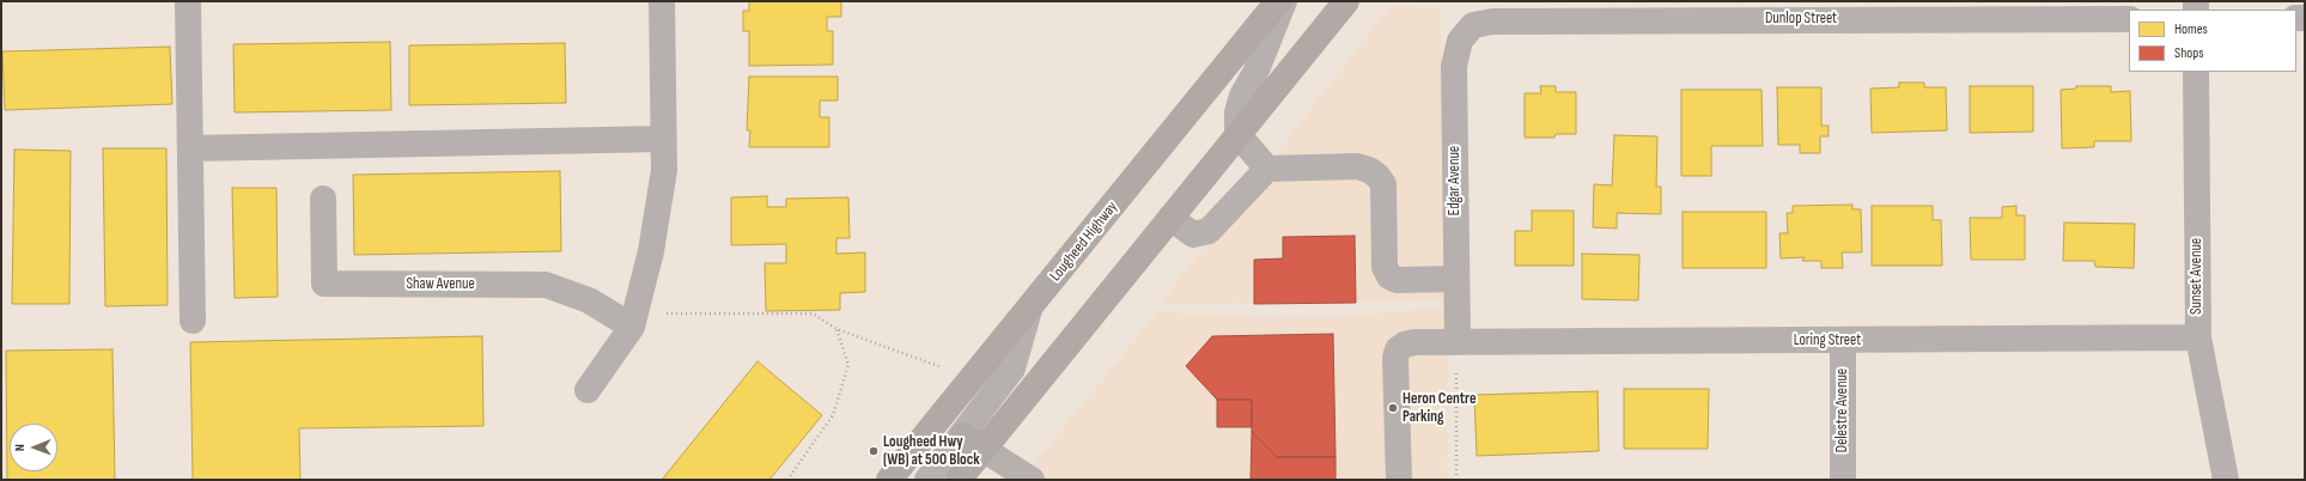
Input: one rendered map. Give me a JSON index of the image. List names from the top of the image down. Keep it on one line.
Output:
{"streets":{"main road":["Lougheed Highway"],"street":["Dunlop Street","Edgar Avenue","Sunset Avenue","Shaw Avenue","Loring Street","Delestre Avenue"]},"crossings":[["Dunlop Street","Edgar Avenue"],["Edgar Avenue","Loring Street"],["Sunset Avenue","Loring Street"],["Loring Street","Delestre Avenue"]],"places":["Heron Centre Parking","Lougheed Hwy (WB) at 500 Block"],"legend":["Homes","Shops"],"north":"left"}
